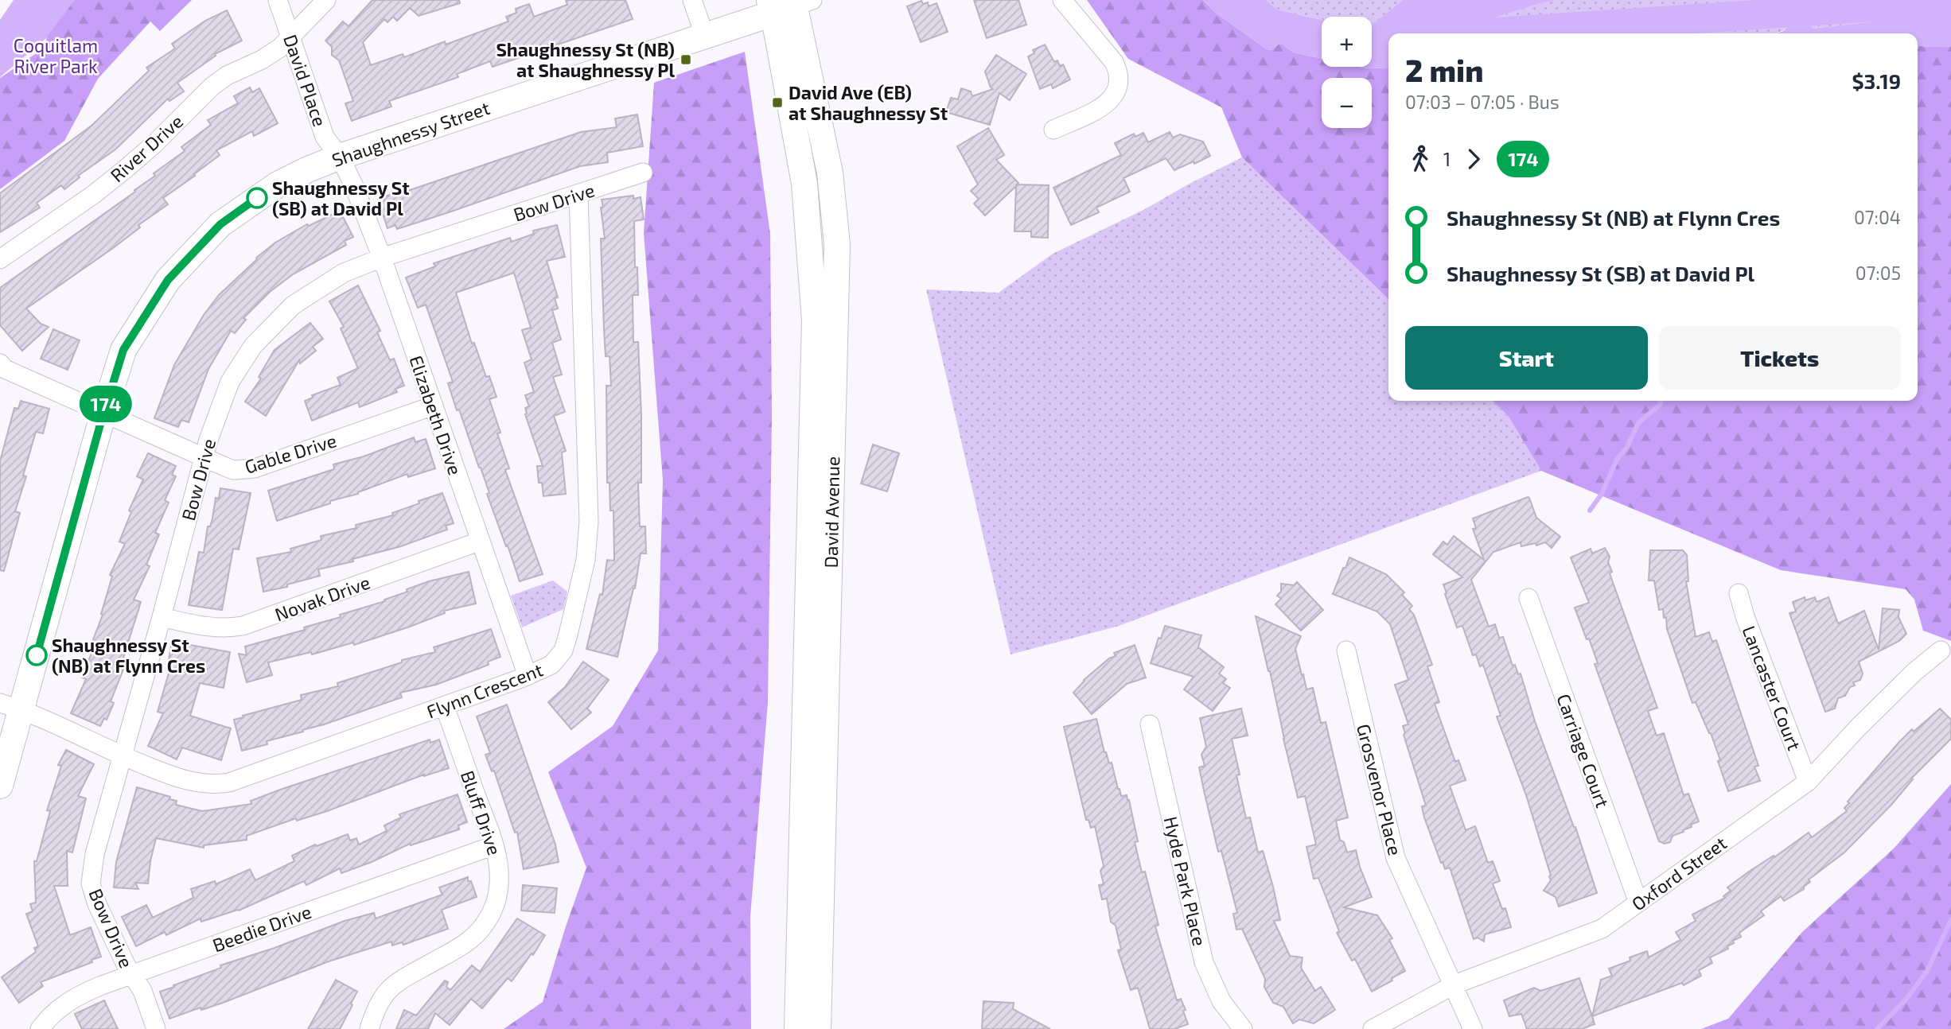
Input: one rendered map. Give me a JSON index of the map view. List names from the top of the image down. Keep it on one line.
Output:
{"streets":{"main road":["Shaughnessy Street","David Avenue"],"street":["David Place","River Drive","Bow Drive","Elizabeth Drive","Gable Drive","Novak Drive","Lancaster Court","Flynn Crescent","Carriage Court","Grosvenor Place","Bluff Drive","Oxford Street","Hyde Park Place","Beedie Drive"]},"crossings":[["David Place","Shaughnessy Street"],["David Place","River Drive"],["David Place","Elizabeth Drive"],["Shaughnessy Street","Elizabeth Drive"],["Shaughnessy Street","Gable Drive"],["Shaughnessy Street","David Avenue"],["Shaughnessy Street","Flynn Crescent"],["Bow Drive","Elizabeth Drive"],["Bow Drive","Gable Drive"],["Bow Drive","Novak Drive"],["Bow Drive","Flynn Crescent"],["Bow Drive","Beedie Drive"],["Elizabeth Drive","Gable Drive"],["Elizabeth Drive","Novak Drive"],["Elizabeth Drive","Flynn Crescent"],["Lancaster Court","Oxford Street"],["Flynn Crescent","Bluff Drive"],["Carriage Court","Oxford Street"],["Grosvenor Place","Oxford Street"],["Bluff Drive","Beedie Drive"]],"parks":["Coquitlam River Park"],"places":{"transit":["Shaughnessy St (NB) at Shaughnessy Pl","David Ave (EB) at Shaughnessy St"],"other":["Shaughnessy St (SB) at David Pl","Shaughnessy St (NB) at Flynn Cres"]},"lines":["bus line 174"],"page":{"on_map":"174","map_buttons":["+","−"],"heading":["2 min","07:03 – 07:05 · Bus","$3.19"],"legs":["1","174"],"list":[{"name":"Shaughnessy St (NB) at Flynn Cres","value":"07:04"},{"name":"Shaughnessy St (SB) at David Pl","value":"07:05"}],"buttons":["Start","Tickets"]}}
